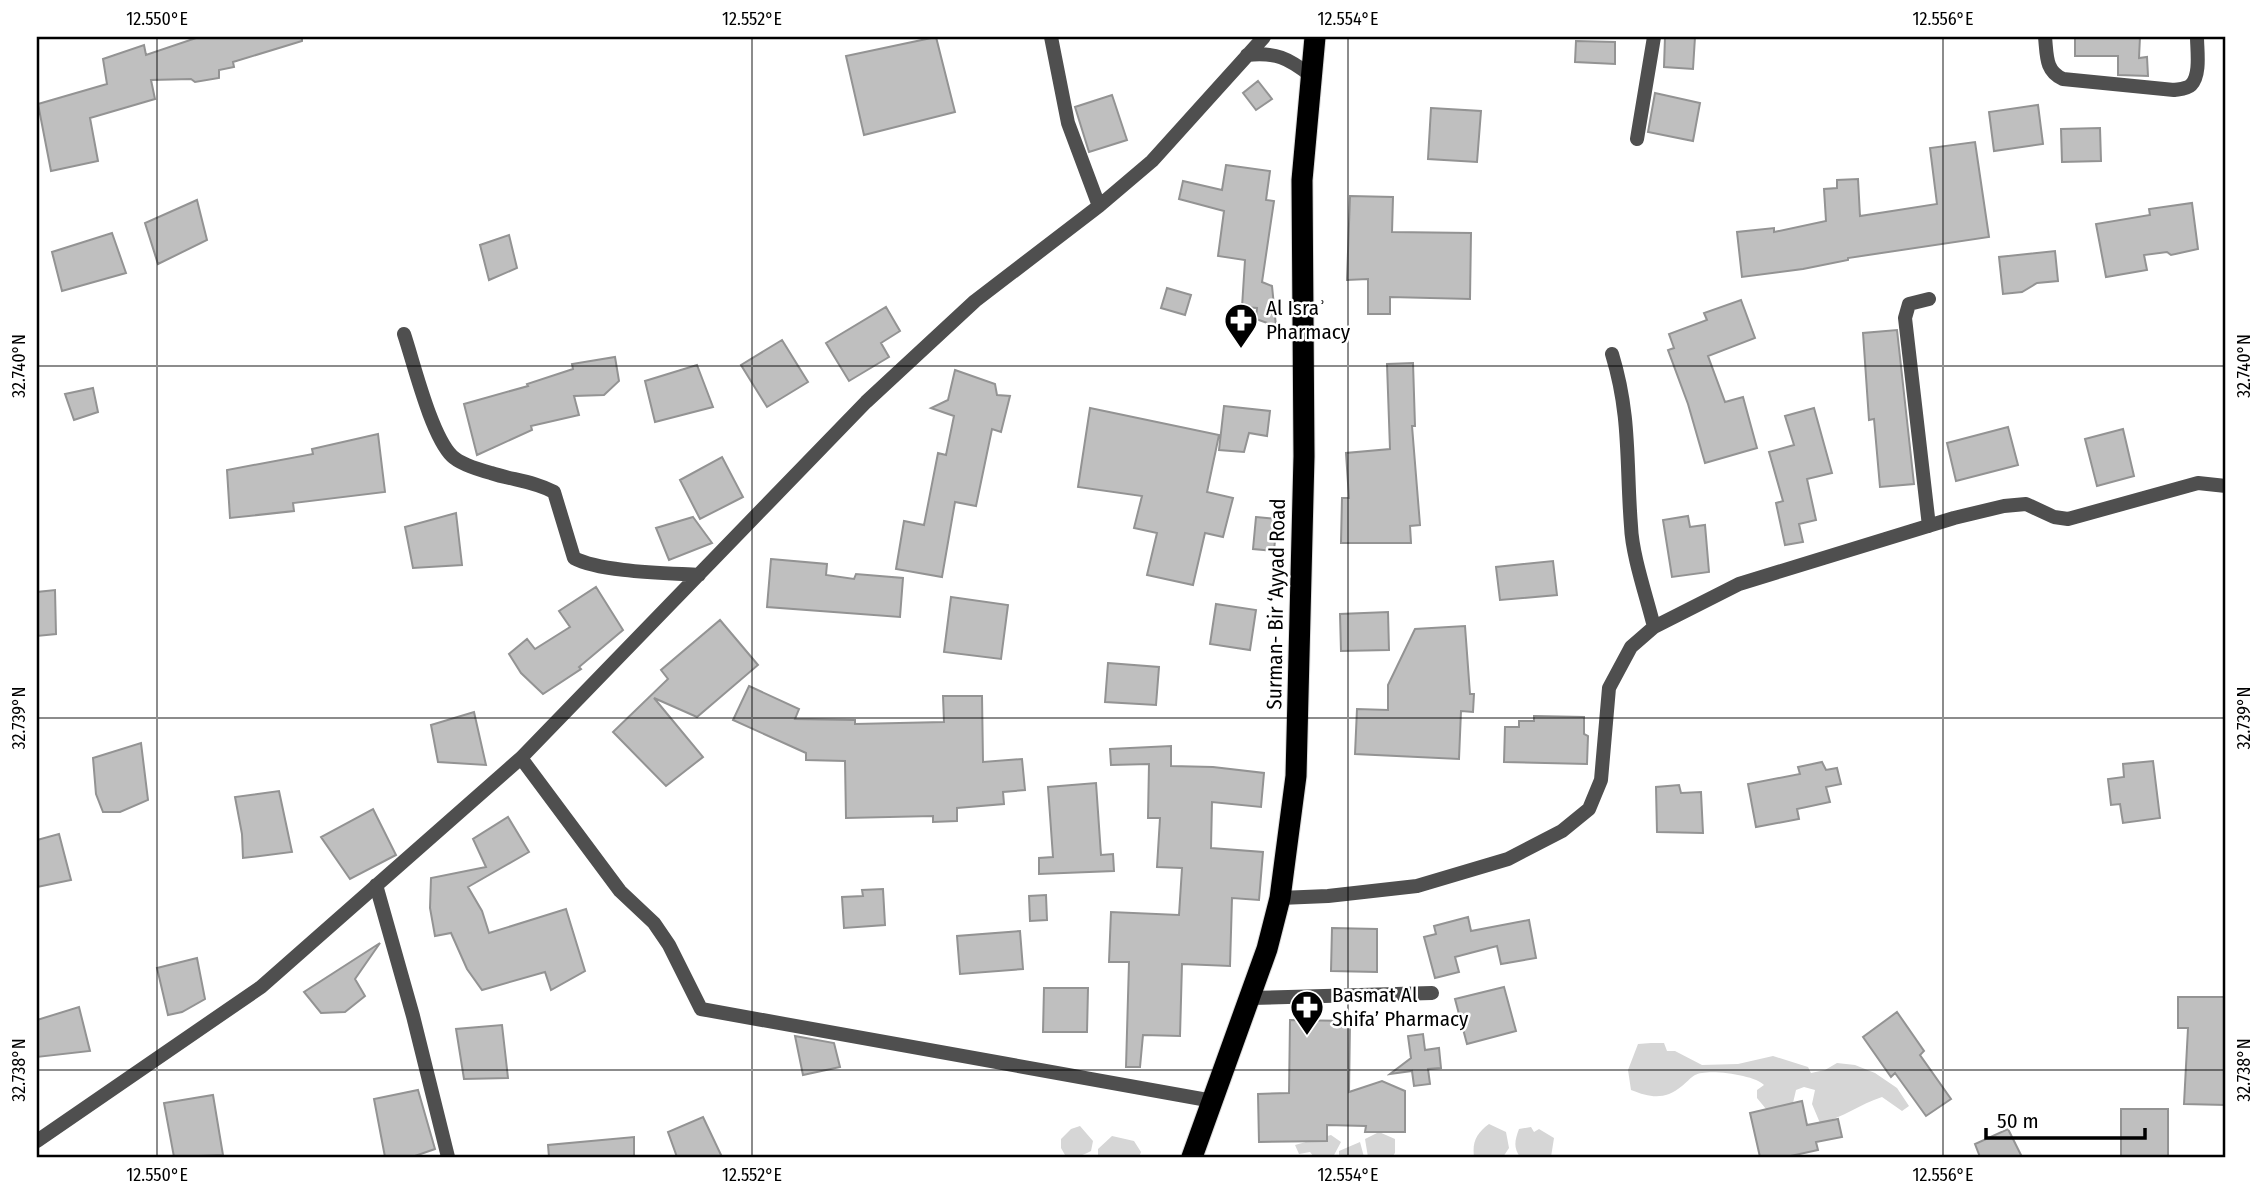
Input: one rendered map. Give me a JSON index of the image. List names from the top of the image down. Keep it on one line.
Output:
{"streets":{"highway":["Surman- Bir ‘Ayyad Road"]},"places":{"pharmacy":["Al Israʾ Pharmacy","Basmat Al Shifa’ Pharmacy"]},"scale_bar":"50 m","coordinates":["12.550°E","12.552°E","12.554°E","12.556°E","32.740°N","32.739°N","32.738°N"]}
